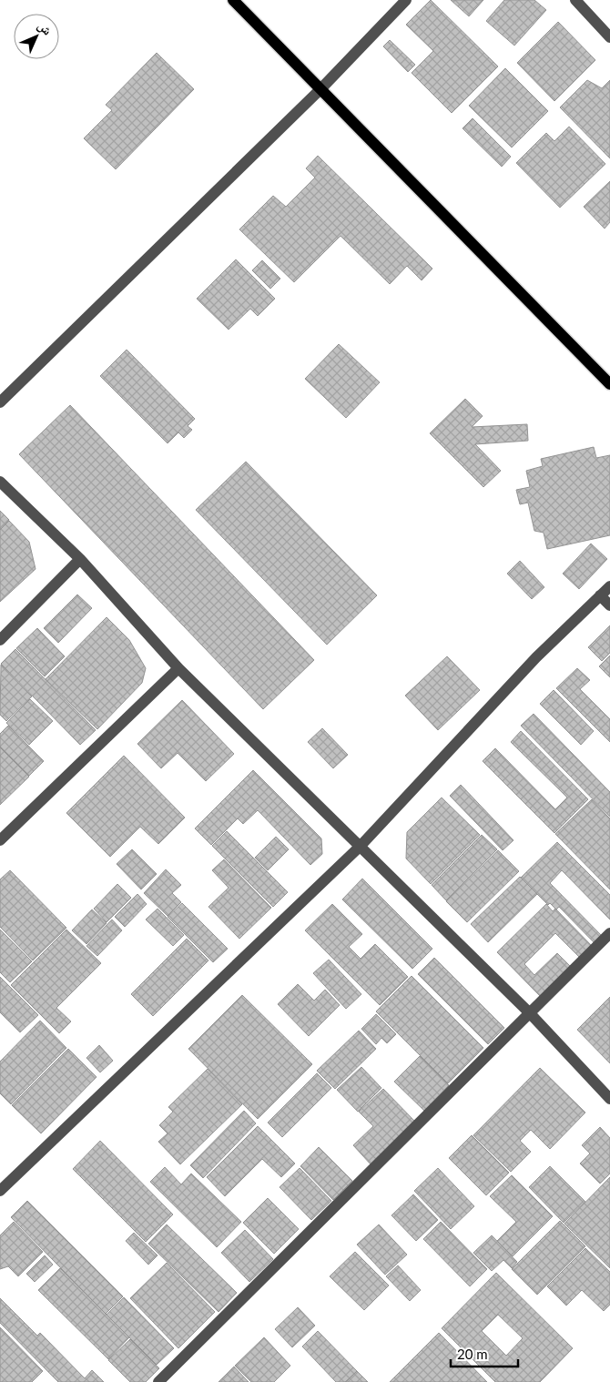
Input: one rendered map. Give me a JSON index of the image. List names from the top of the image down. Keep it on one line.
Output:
{"scale_bar":"20 m","north":"top right"}
